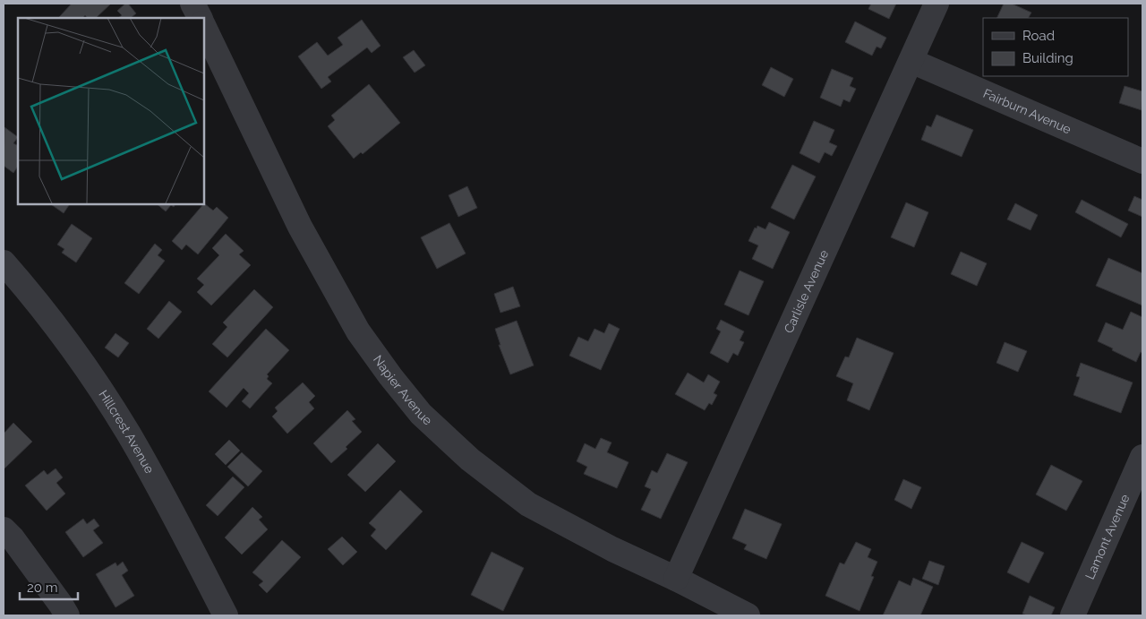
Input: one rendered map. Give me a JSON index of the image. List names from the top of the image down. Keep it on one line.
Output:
{"streets":{"street":["Fairburn Avenue","Carlisle Avenue","Napier Avenue","Hillcrest Avenue","Lamont Avenue"]},"crossings":[["Fairburn Avenue","Carlisle Avenue"],["Carlisle Avenue","Napier Avenue"]],"legend":["Road","Building"],"scale_bar":"20 m"}
